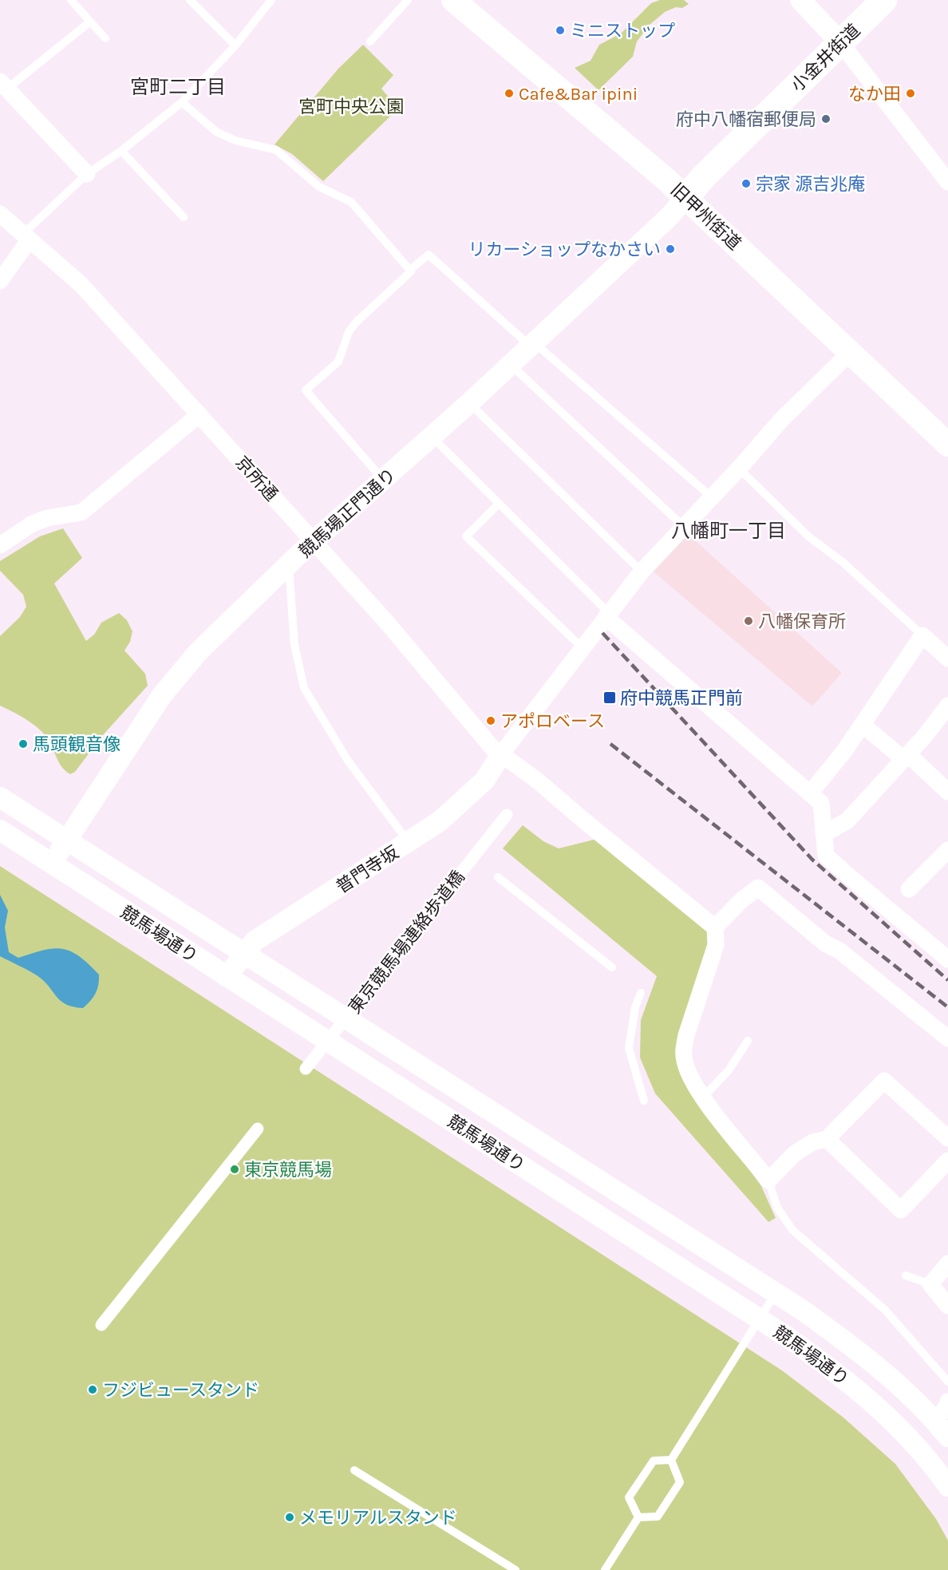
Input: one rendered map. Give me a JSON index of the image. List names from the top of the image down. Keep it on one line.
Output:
{"streets":{"main road":["小金井街道","旧甲州街道"],"street":["京所通","競馬場正門通り","普門寺坂","競馬場通り","東京競馬場連絡歩道橋"]},"crossings":[["小金井街道","旧甲州街道"],["小金井街道","競馬場正門通り"],["旧甲州街道","競馬場正門通り"],["京所通","競馬場正門通り"],["京所通","普門寺坂"],["競馬場正門通り","競馬場通り"],["普門寺坂","競馬場通り"]],"districts":["宮町二丁目","八幡町一丁目"],"parks":["宮町中央公園"],"places":{"other":["ミニストップ","Cafe&Bar ipini","なか田","府中八幡宿郵便局","宗家 源吉兆庵","リカーショップなかさい","八幡保育所","アポロベース","馬頭観音像","東京競馬場","フジビュースタンド","メモリアルスタンド"],"transit":["府中競馬正門前"]}}
